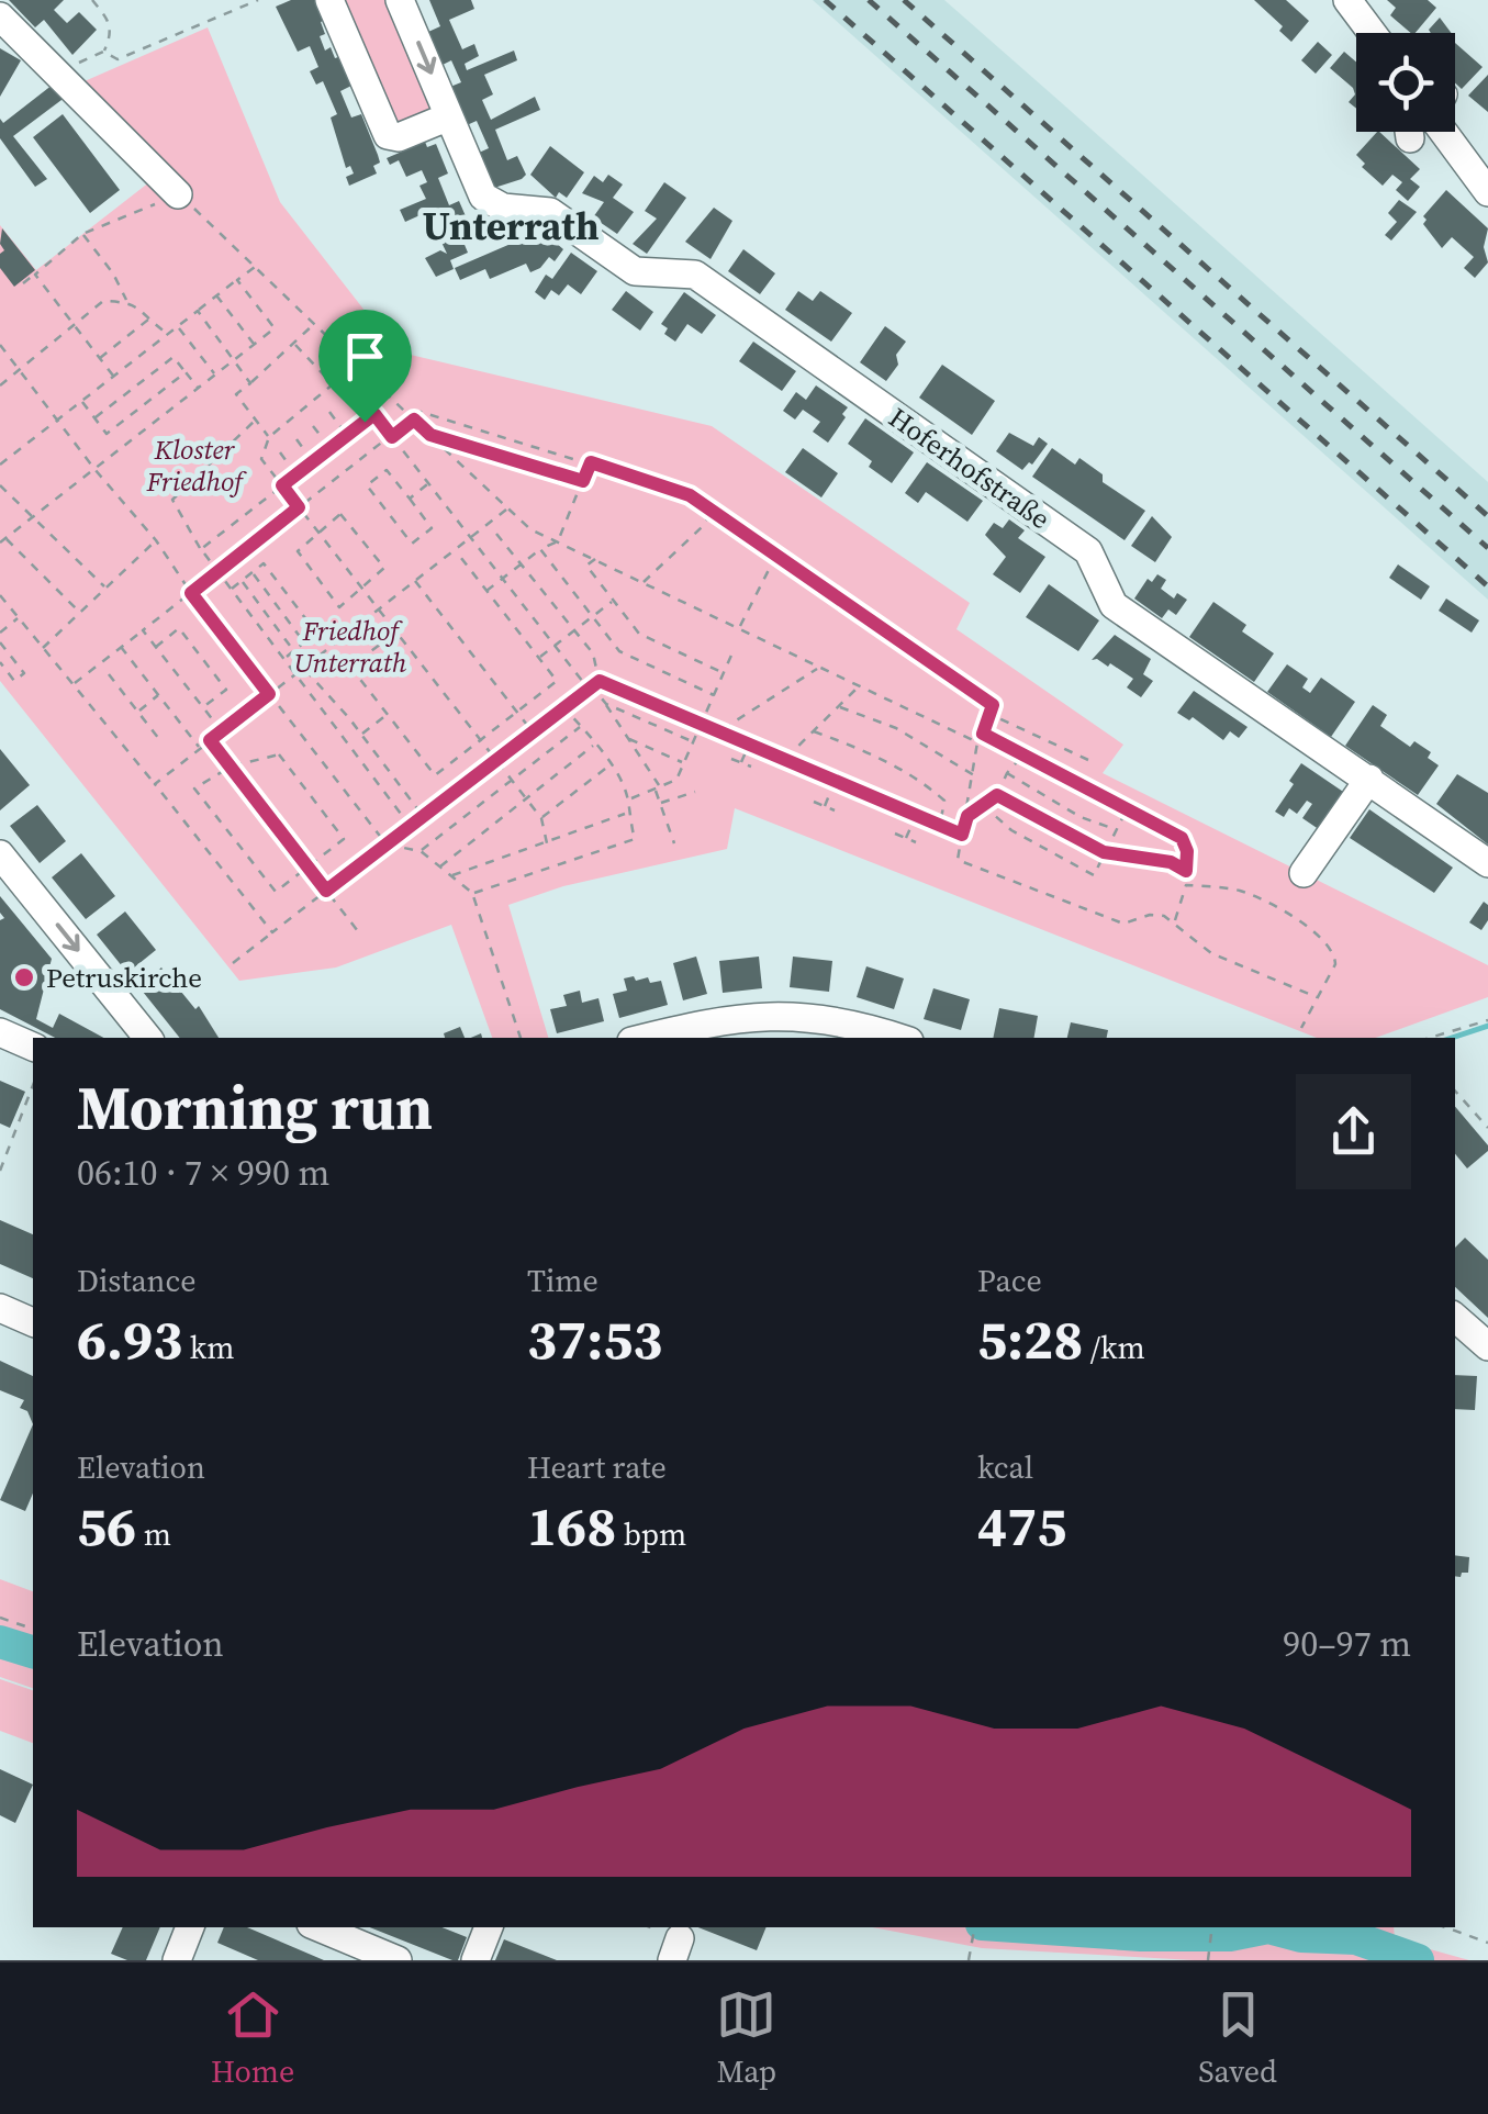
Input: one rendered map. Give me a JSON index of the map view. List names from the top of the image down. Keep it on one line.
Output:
{"streets":{"street":["Hoferhofstraße"]},"districts":["Unterrath"],"parks":["Kloster Friedhof","Friedhof Unterrath"],"places":["Petruskirche"],"page":{"heading":["Morning run","06:10 · 7 × 990 m"],"stats":[["Distance","6.93 km"],["Time","37:53"],["Pace","5:28 /km"],["Elevation","56 m"],["Heart rate","168 bpm"],["kcal","475"]],"chart":["Elevation","90–97 m"],"tabs":["Home","Map","Saved"]}}
